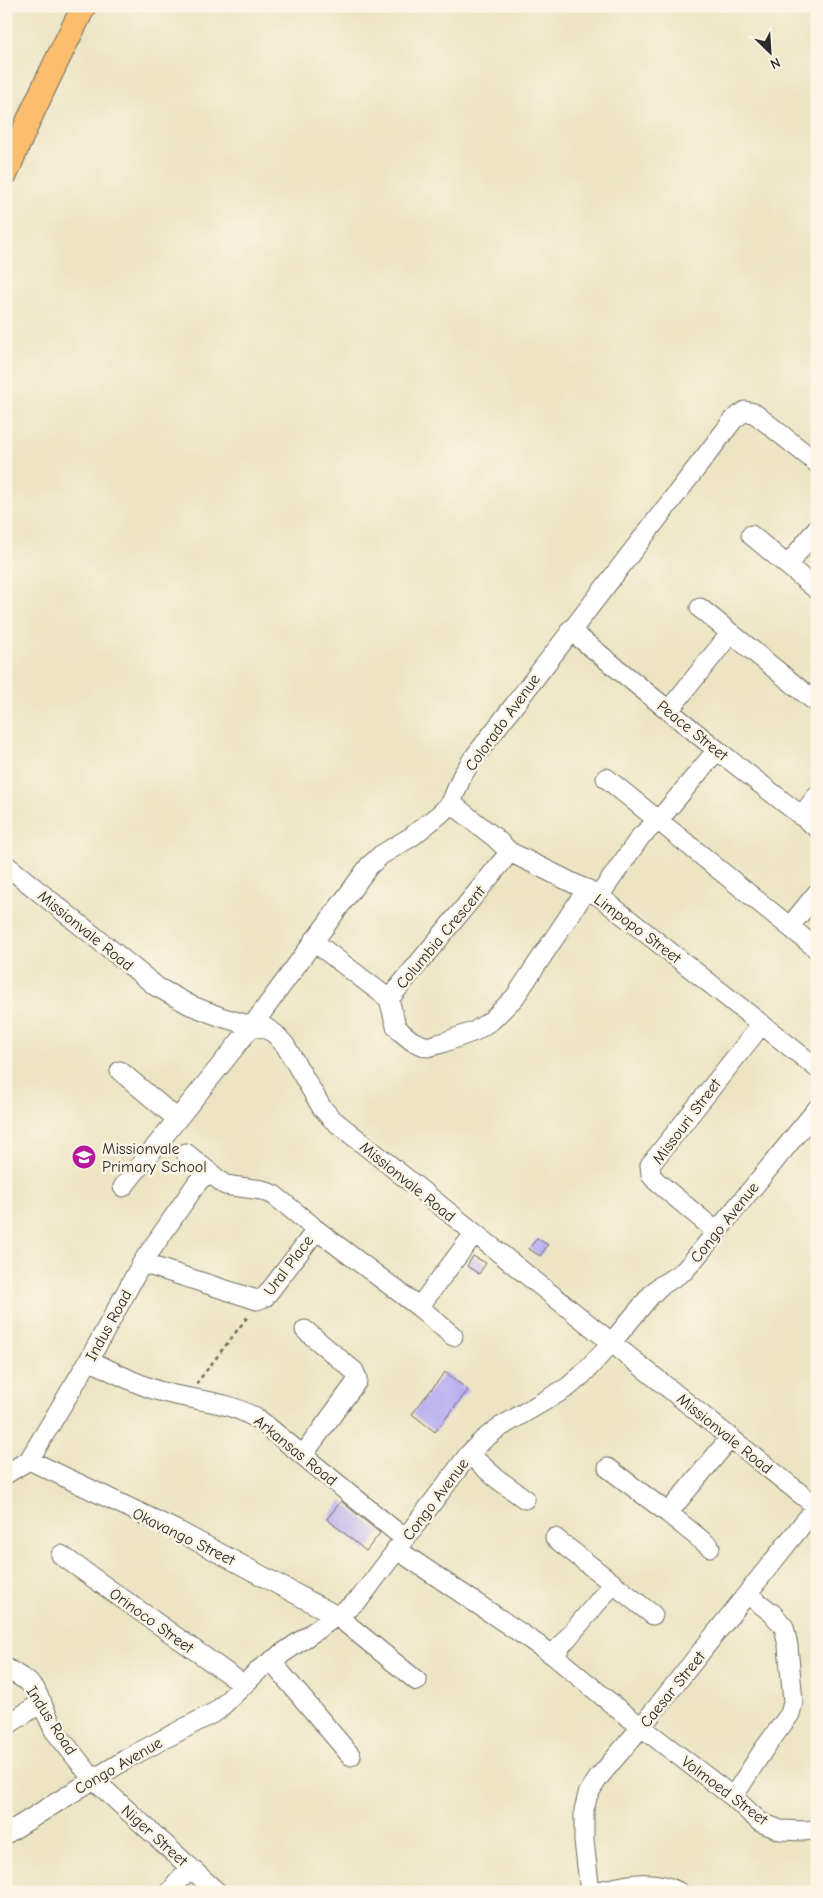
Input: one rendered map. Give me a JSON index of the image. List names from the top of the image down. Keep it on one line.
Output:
{"streets":{"street":["Colorado Avenue","Peace Street","Limpopo Street","Missionvale Road","Columbia Crescent","Missouri Street","Congo Avenue","Ural Place","Indus Road","Arkansas Road","Okavango Street","Orinoco Street","Caesar Street","Volmoed Street","Niger Street"]},"crossings":[["Colorado Avenue","Peace Street"],["Colorado Avenue","Limpopo Street"],["Colorado Avenue","Missionvale Road"],["Peace Street","Columbia Crescent"],["Limpopo Street","Columbia Crescent"],["Limpopo Street","Missouri Street"],["Missionvale Road","Congo Avenue"],["Missionvale Road","Caesar Street"],["Missouri Street","Congo Avenue"],["Congo Avenue","Indus Road"],["Congo Avenue","Arkansas Road"],["Congo Avenue","Okavango Street"],["Congo Avenue","Orinoco Street"],["Congo Avenue","Niger Street"],["Ural Place","Indus Road"],["Indus Road","Arkansas Road"],["Indus Road","Okavango Street"],["Indus Road","Niger Street"],["Arkansas Road","Volmoed Street"],["Caesar Street","Volmoed Street"]],"places":{"school or university":["Missionvale Primary School"]},"north":"bottom right"}
